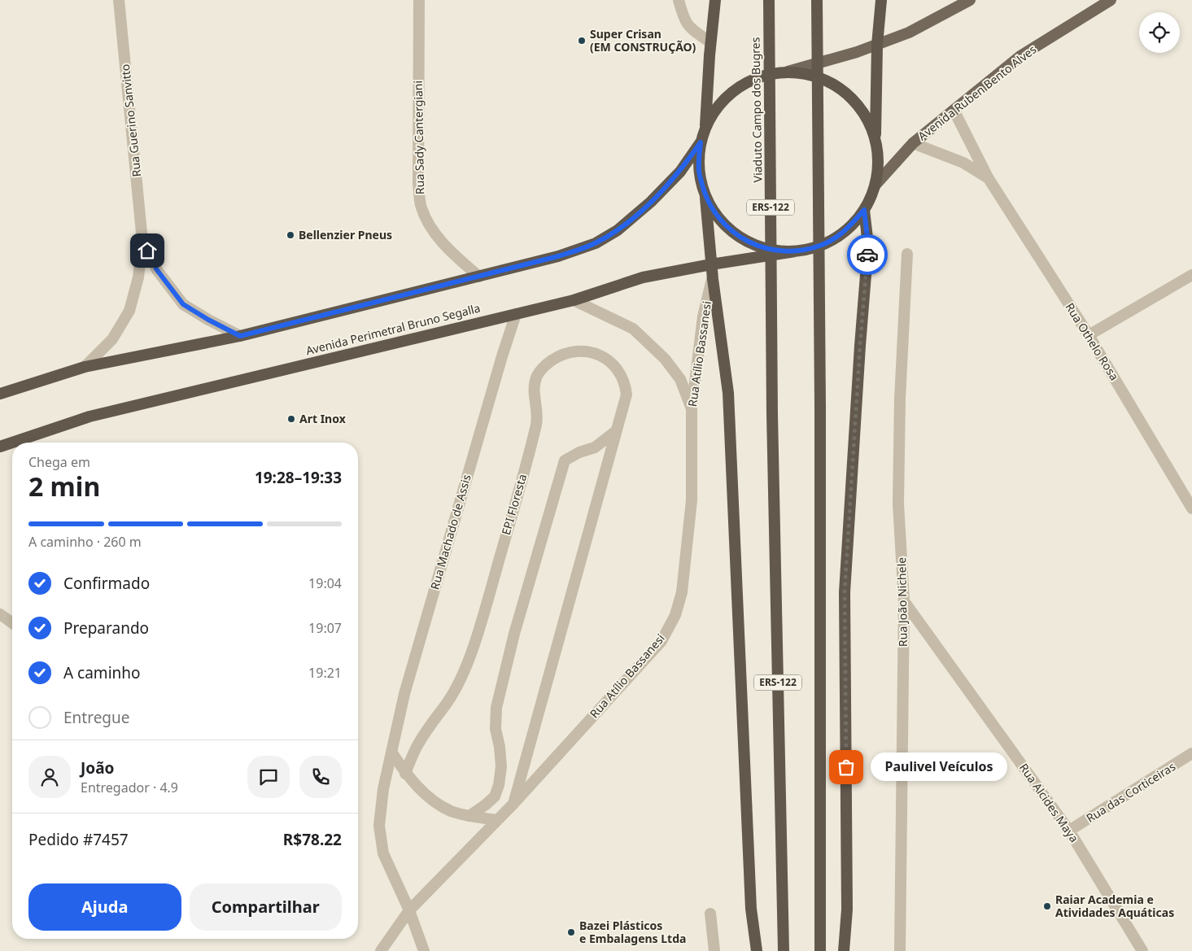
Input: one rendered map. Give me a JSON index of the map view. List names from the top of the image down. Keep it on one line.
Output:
{"streets":{"highway":["Viaduto Campo dos Bugres","ERS-122","Avenida Perimetral Bruno Segalla"],"main road":["Avenida Ruben Bento Alves"],"street":["Rua Guerino Sanvitto","Rua Sady Cantergiani","Rua Othelo Rosa","Rua Atílio Bassanesi","EPI Floresta","Rua Machado de Assis","Rua João Nichele","Rua das Corticeiras","Rua Alcides Maya"]},"crossings":[["Avenida Ruben Bento Alves","Rua Othelo Rosa"],["Avenida Perimetral Bruno Segalla","Rua Machado de Assis"],["Rua Atílio Bassanesi","EPI Floresta"],["Rua Atílio Bassanesi","Rua Machado de Assis"],["Rua João Nichele","Rua Alcides Maya"],["Rua das Corticeiras","Rua Alcides Maya"]],"places":["Super Crisan (EM CONSTRUÇÃO)","Bellenzier Pneus","Art Inox","Paulivel Veículos","Raiar Academia e Atividades Aquáticas","Bazei Plásticos e Embalagens Ltda"],"page":{"heading":["2 min","Chega em","19:28–19:33"],"panel":["João","Entregador · 4.9","Pedido #7457","R$78.22"],"bar":"A caminho · 260 m","list":[["Confirmado","19:04"],["Preparando","19:07"],["A caminho","19:21"],"Entregue"],"bubble":"Paulivel Veículos","buttons":["Ajuda","Compartilhar"]}}
